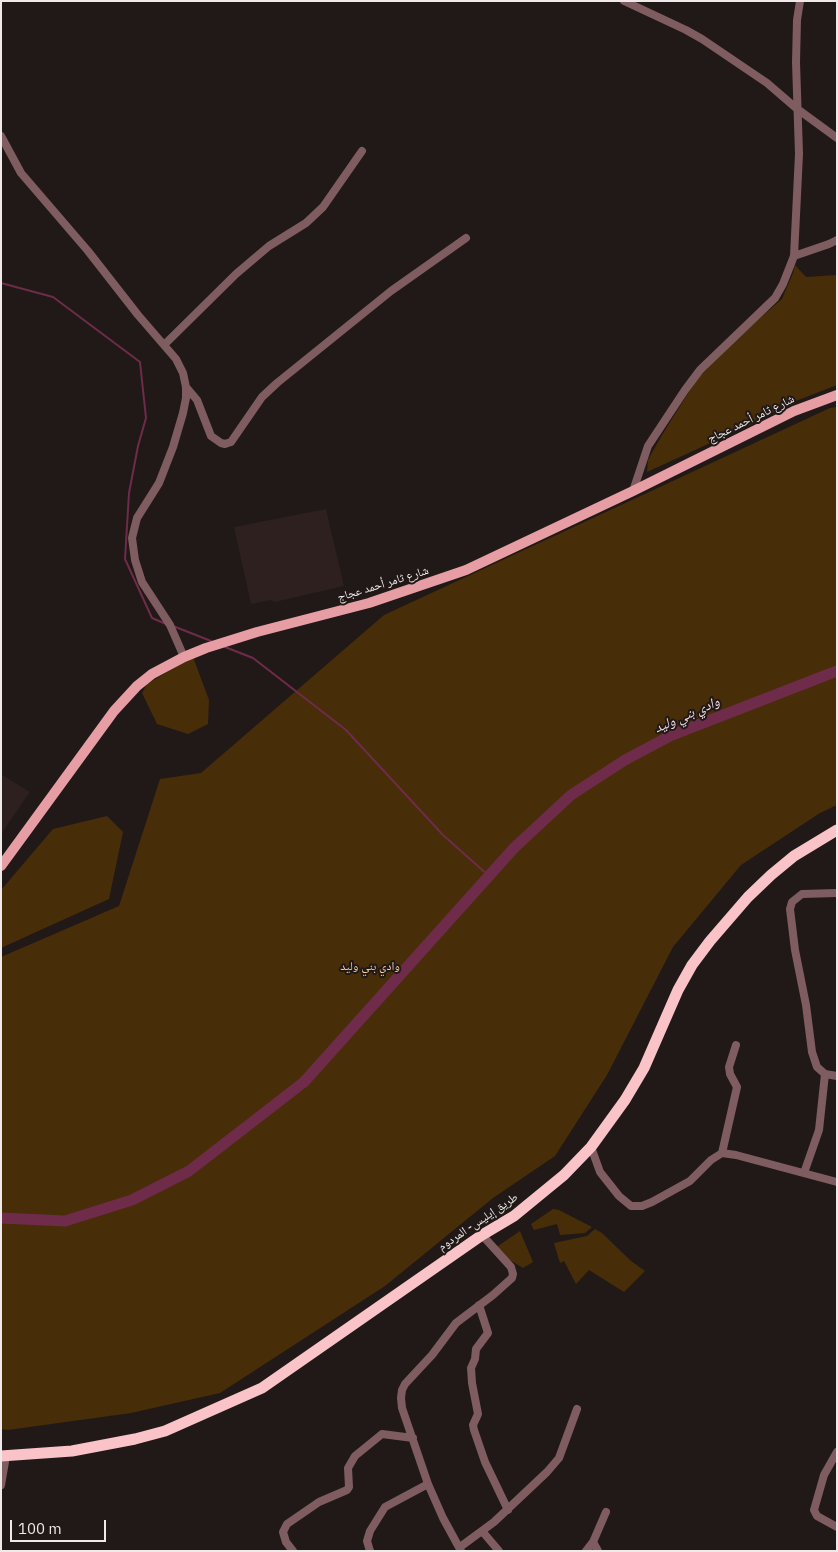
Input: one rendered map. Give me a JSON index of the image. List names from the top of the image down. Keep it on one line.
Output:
{"streets":{"highway":["طريق إيليس- المردوم"],"main road":["شارع ثامر أحمد عجاج"]},"water":["وادي بني وليد"],"parks":["وادي بني وليد"],"scale_bar":"100 m"}
